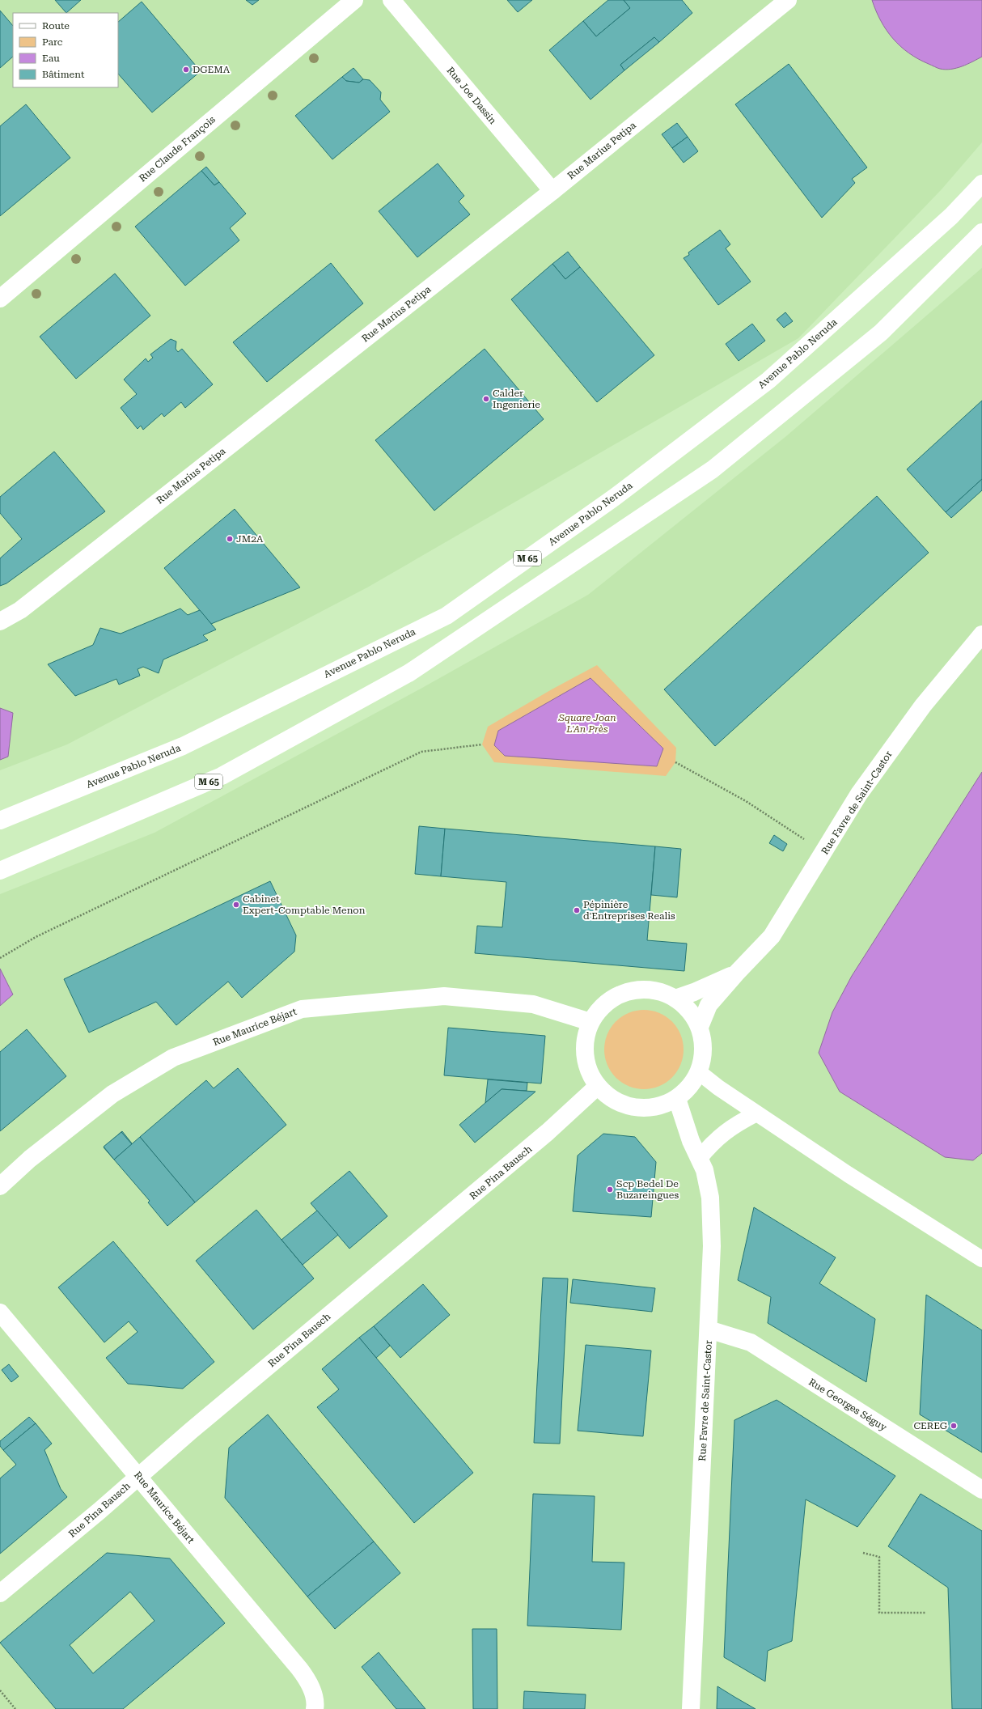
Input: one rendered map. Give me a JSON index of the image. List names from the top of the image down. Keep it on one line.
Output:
{"streets":{"street":["Rue Joe Dassin","Rue Claude François","Rue Marius Petipa","Avenue Pablo Neruda","M 65","Rue Favre de Saint-Castor","Rue Maurice Béjart","Rue Pina Bausch","Rue Georges Séguy"]},"crossings":[["Rue Joe Dassin","Rue Marius Petipa"],["Rue Favre de Saint-Castor","Rue Georges Séguy"],["Rue Maurice Béjart","Rue Pina Bausch"]],"parks":["Square Joan L'An Près"],"places":["DGEMA","Calder Ingenierie","JM2A","Cabinet Expert-Comptable Menon","Pépinière d'Entreprises Realis","Scp Bedel De Buzareingues","CEREG"],"legend":["Route","Parc","Eau","Bâtiment"]}
